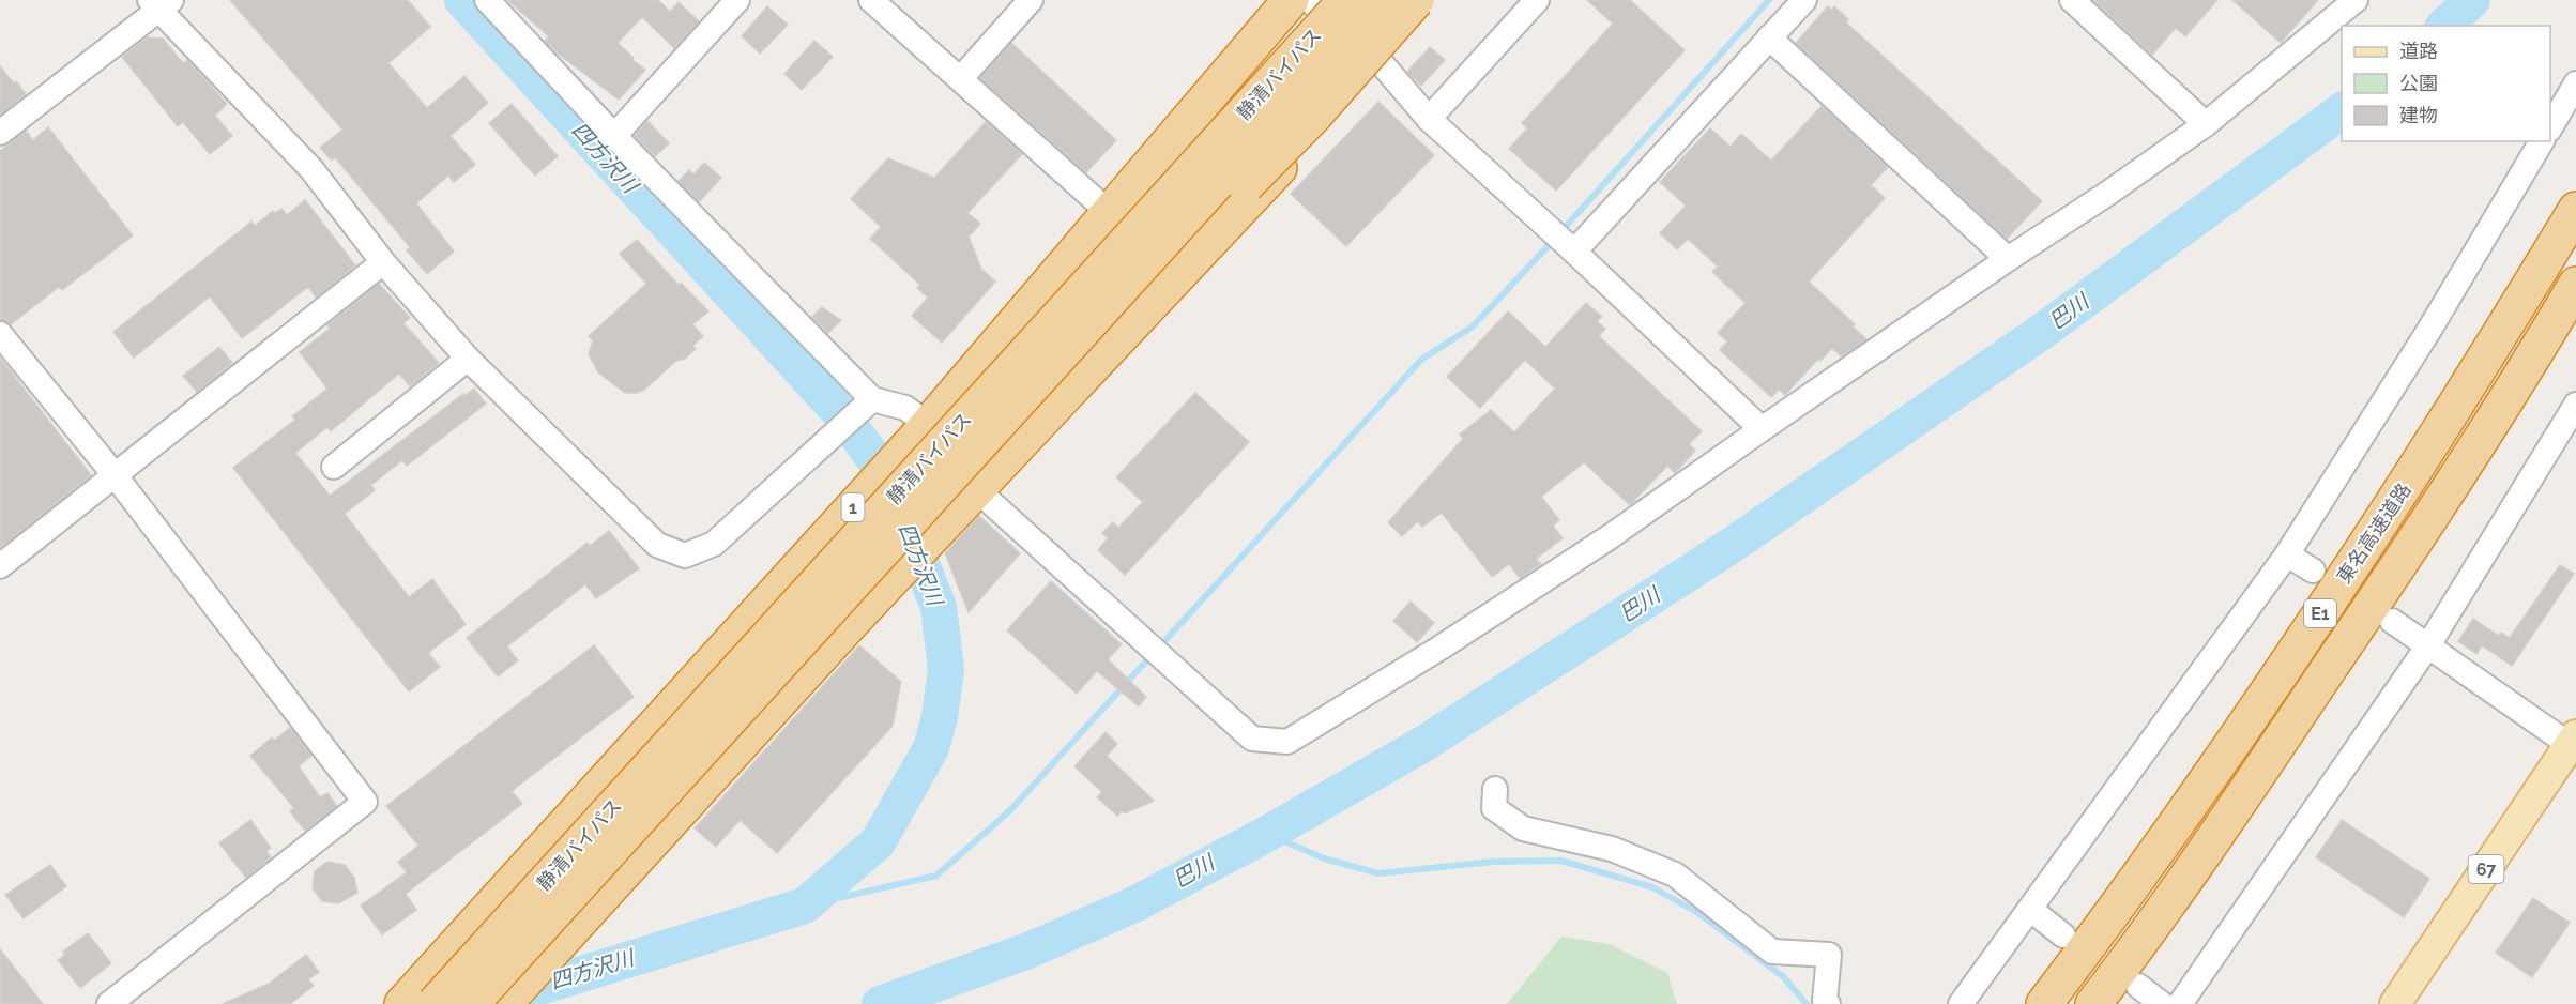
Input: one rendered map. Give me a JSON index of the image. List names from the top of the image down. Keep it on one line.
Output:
{"streets":{"highway":["静清バイパス","1","東名高速道路","E1"],"main road":["67"]},"crossings":[["静清バイパス","1"]],"water":["四方沢川","巴川"],"legend":["道路","公園","建物"]}
